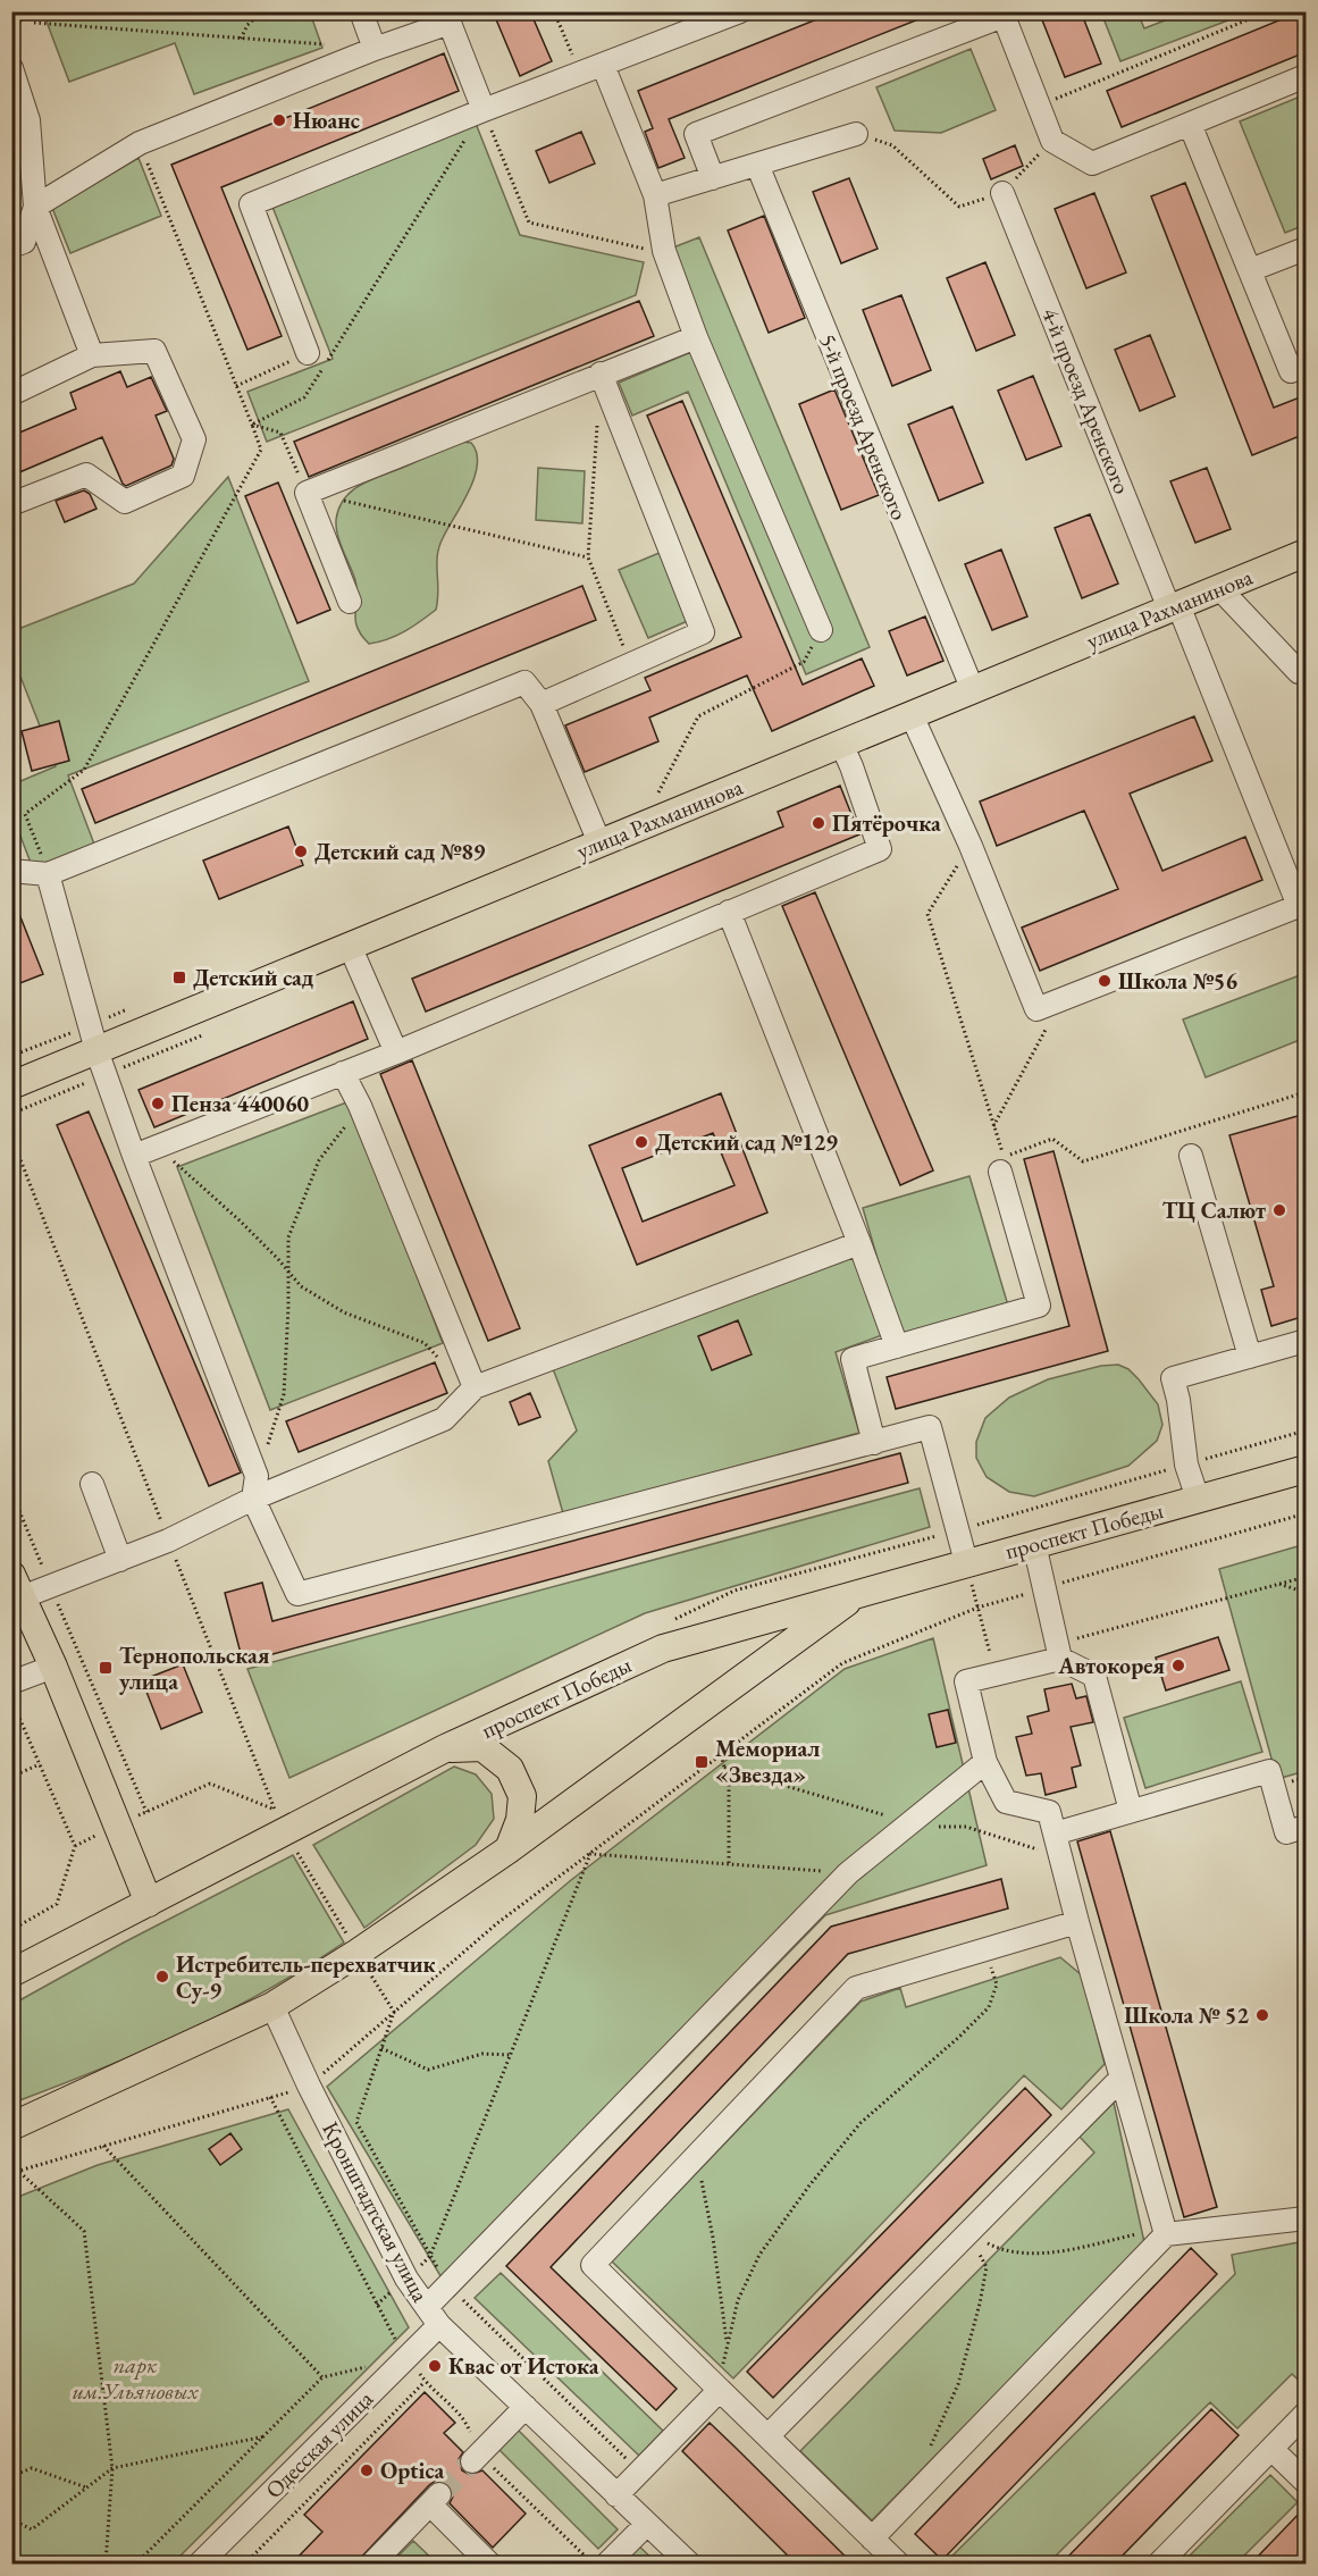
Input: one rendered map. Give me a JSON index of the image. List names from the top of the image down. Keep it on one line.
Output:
{"streets":{"main road":["улица Рахманинова","проспект Победы"],"street":["4-й проезд Аренского","5-й проезд Аренского","Кронштадтская улица","Одесская улица"]},"crossings":[["4-й проезд Аренского","улица Рахманинова"],["5-й проезд Аренского","улица Рахманинова"],["проспект Победы","Кронштадтская улица"],["Кронштадтская улица","Одесская улица"]],"parks":["парк им.Ульяновых"],"places":{"other":["Нюанс","Пятёрочка","Детский сад №89","Школа №56","Пенза 440060","Детский сад №129","ТЦ Салют","Автокорея","Истребитель-перехватчик Су-9","Школа № 52","Квас от Истока","Optica"],"transit":["Детский сад","Тернопольская улица","Мемориал «Звезда»"]}}
